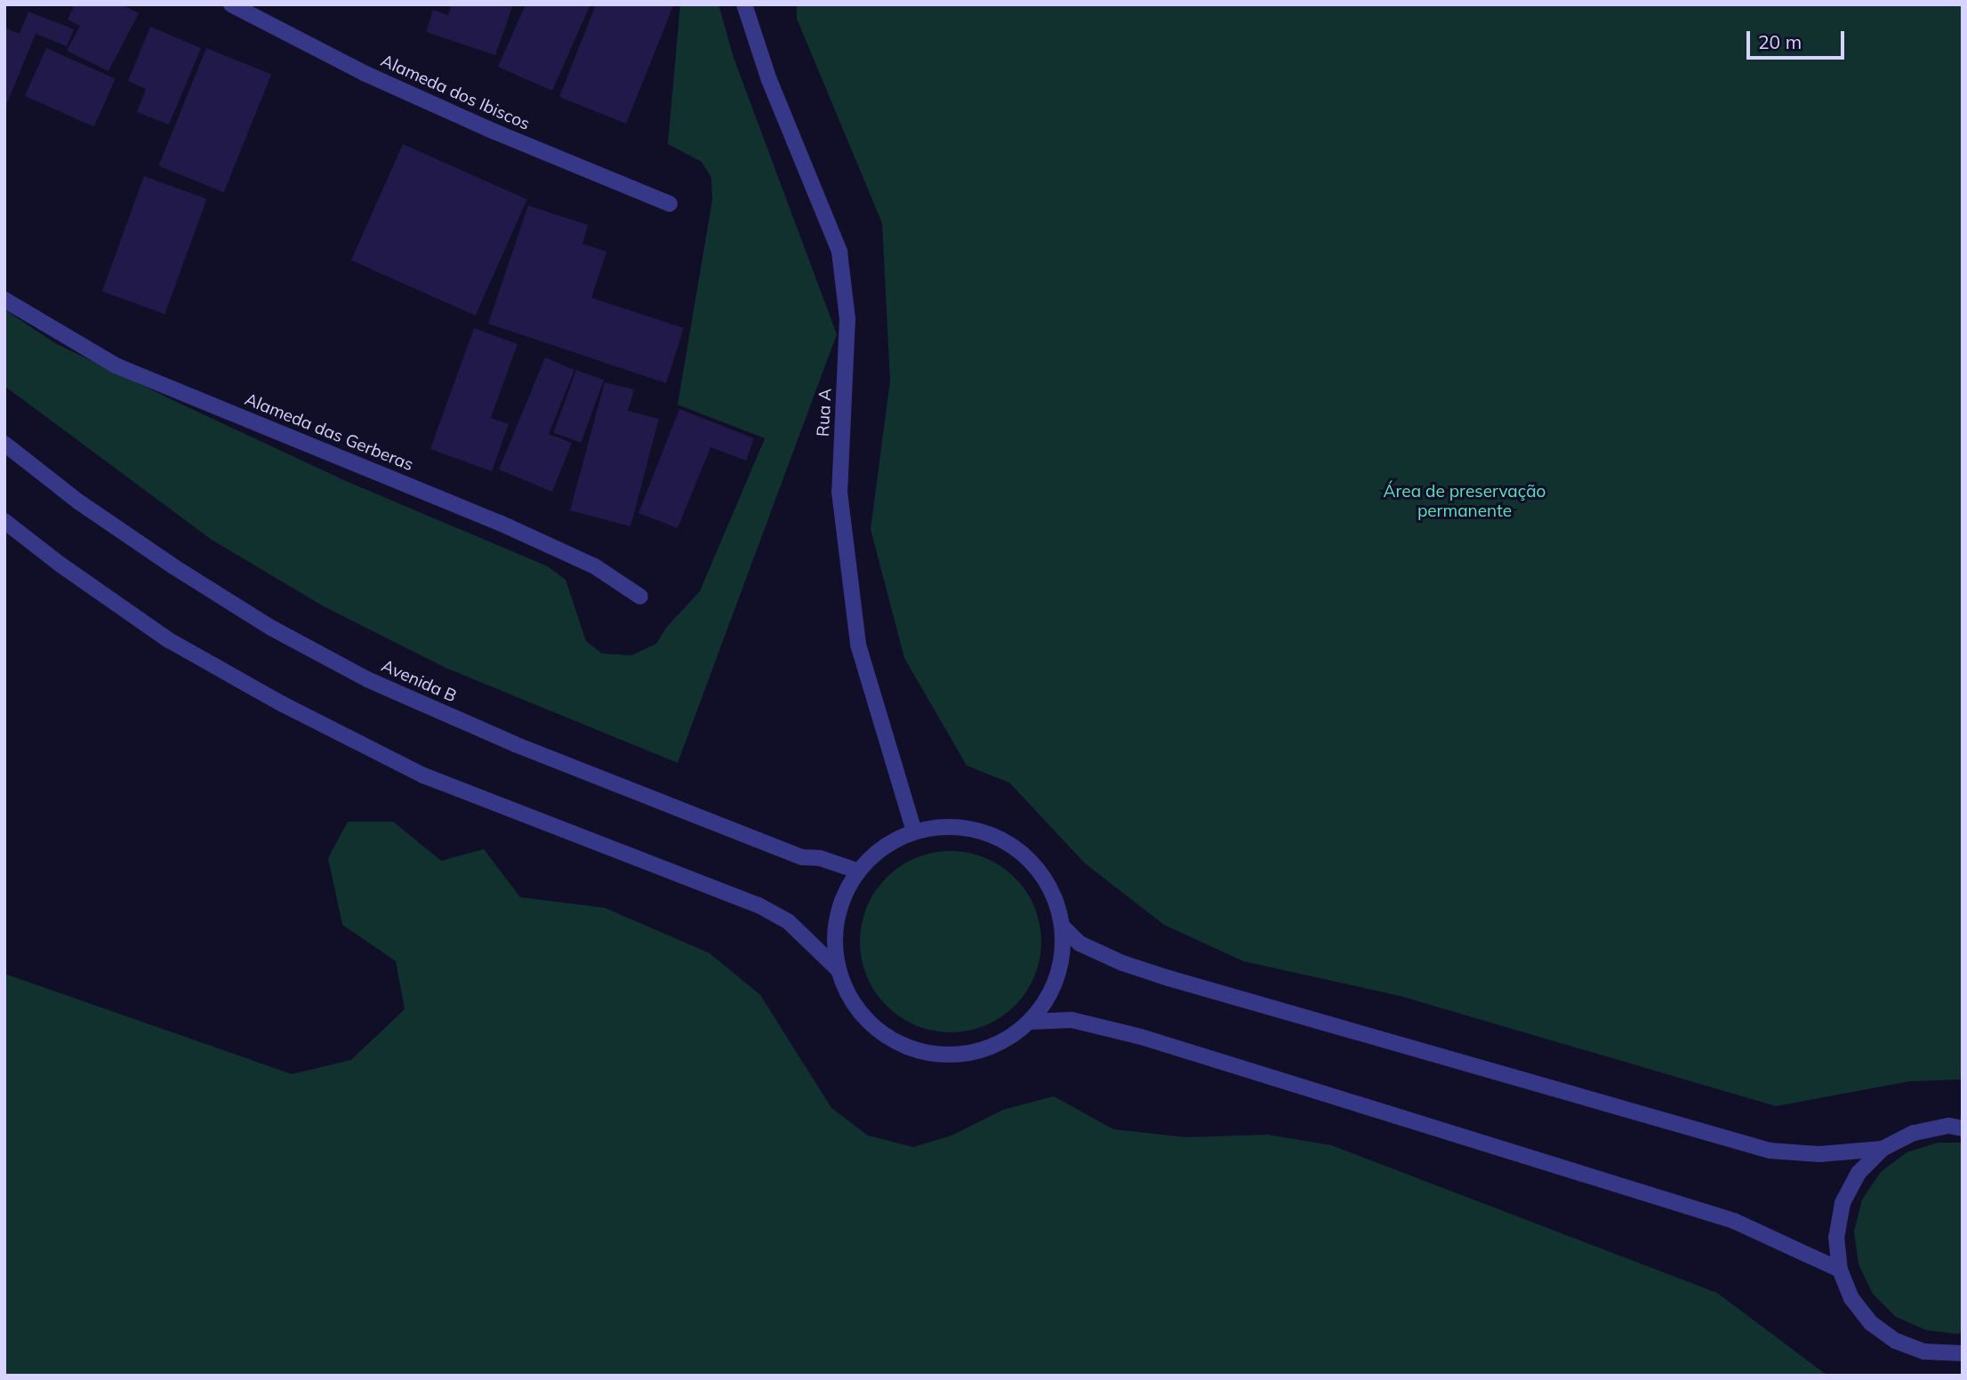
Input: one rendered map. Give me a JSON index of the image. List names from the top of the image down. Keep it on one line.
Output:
{"streets":{"street":["Alameda dos Ibiscos","Rua A","Alameda das Gerberas","Avenida B"]},"parks":["Área de preservação permanente"],"scale_bar":"20 m"}
